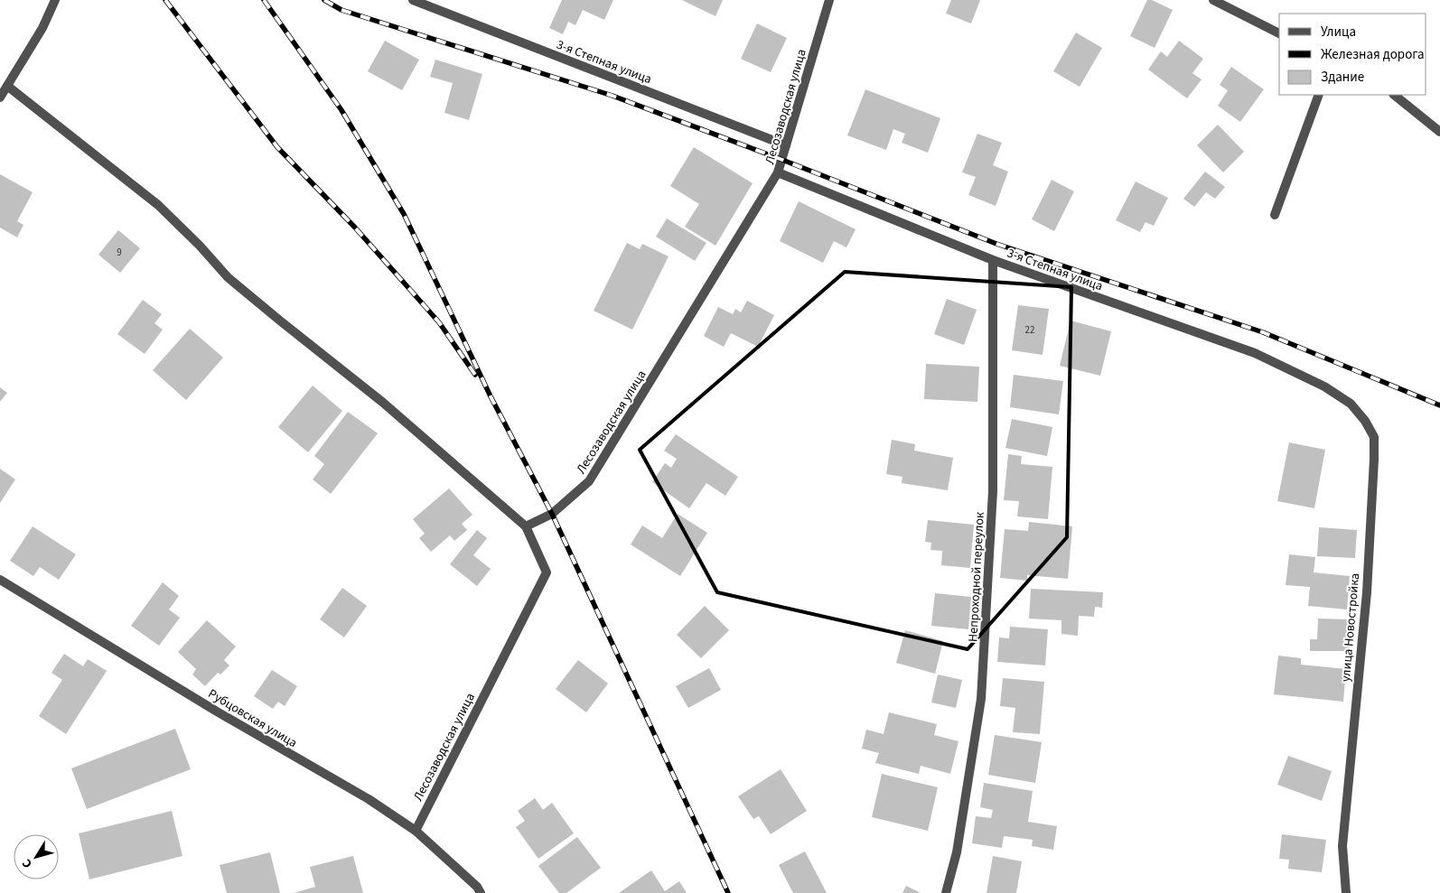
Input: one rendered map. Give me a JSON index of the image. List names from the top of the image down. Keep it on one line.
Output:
{"streets":{"street":["3-я Степная улица","Лесозаводская улица","Непроходной переулок","улица Новостройка","Рубцовская улица"]},"crossings":[["3-я Степная улица","Лесозаводская улица"],["3-я Степная улица","Непроходной переулок"],["3-я Степная улица","улица Новостройка"],["Лесозаводская улица","Рубцовская улица"]],"house_numbers":["9","22"],"legend":["Улица","Железная дорога","Здание"],"north":"bottom left"}
